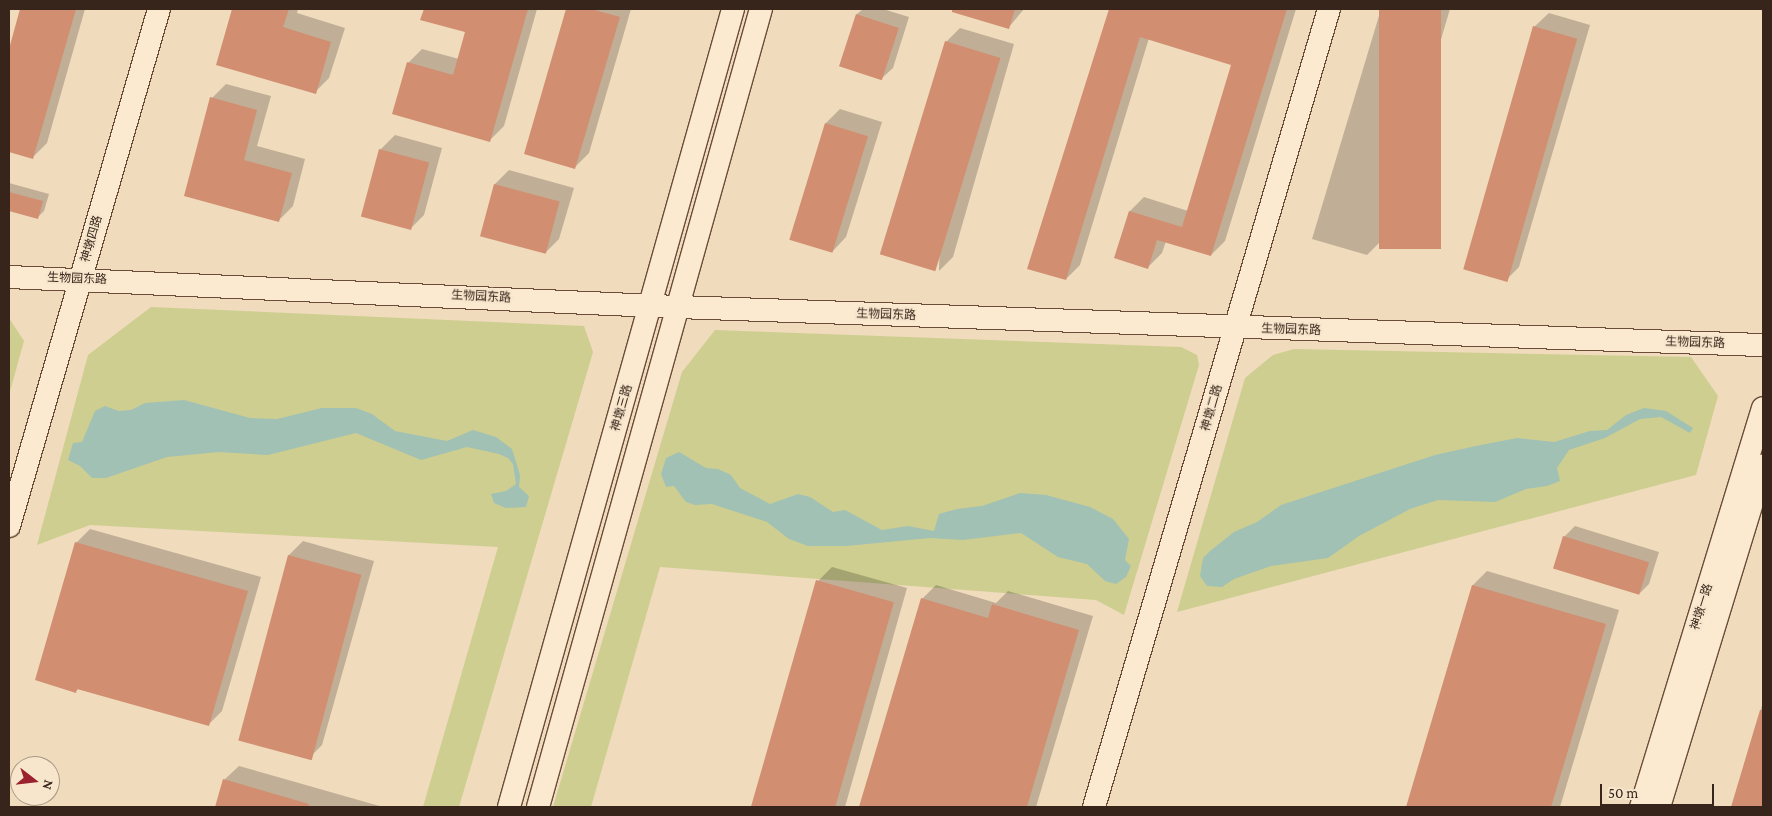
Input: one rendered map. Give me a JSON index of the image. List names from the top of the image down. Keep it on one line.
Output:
{"streets":{"street":["神墩四路","生物园东路","神墩三路","神墩二路","神墩一路"]},"crossings":[["神墩四路","生物园东路"],["生物园东路","神墩三路"],["生物园东路","神墩二路"]],"scale_bar":"50 m","north":"right"}
